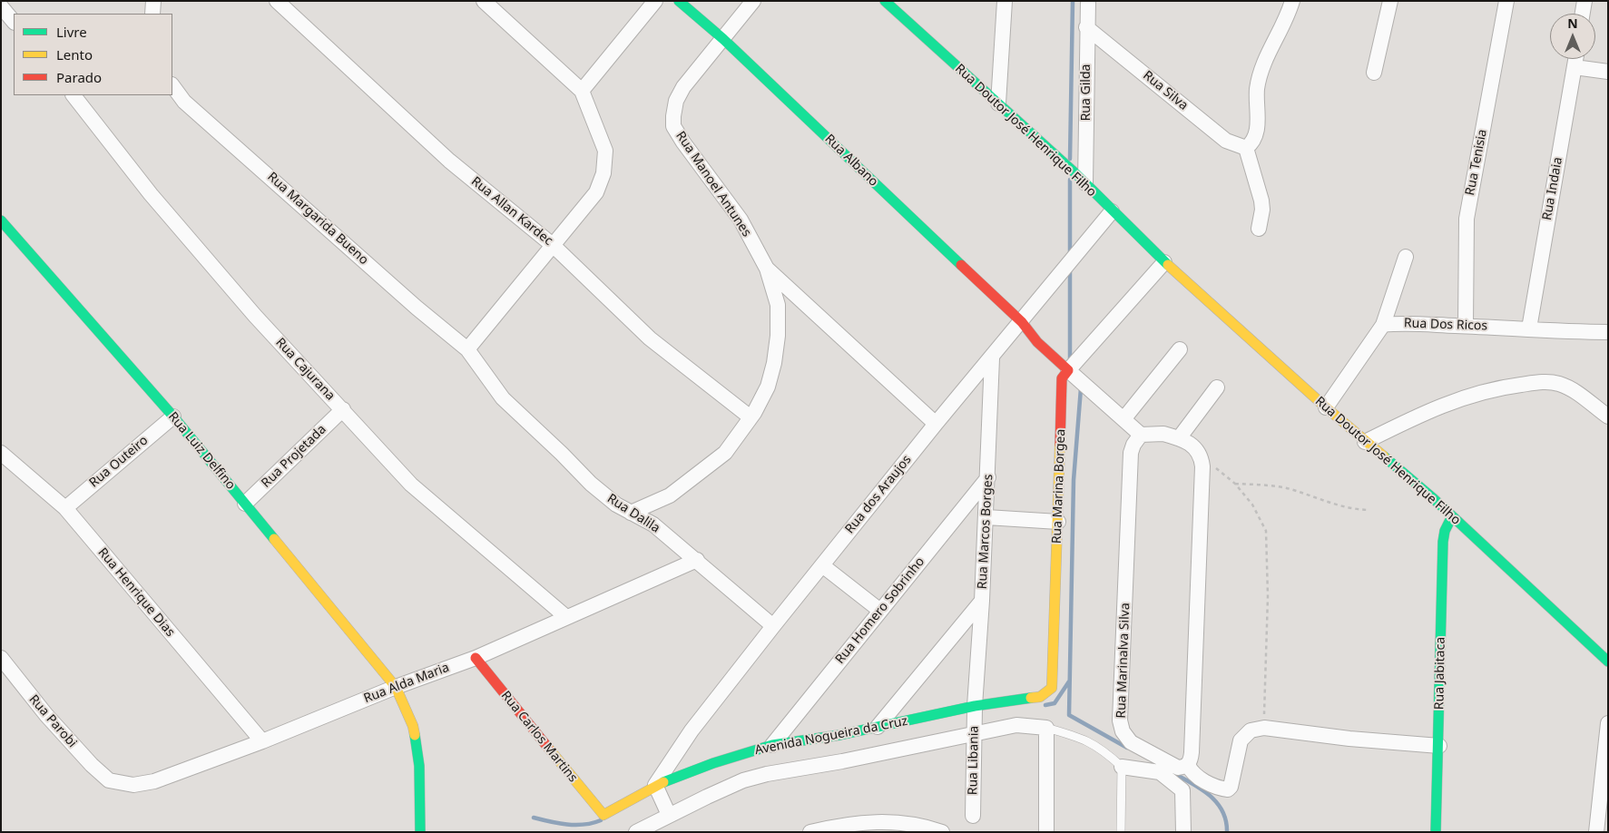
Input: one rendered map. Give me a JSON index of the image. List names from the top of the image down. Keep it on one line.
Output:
{"streets":{"street":["Rua Silva","Rua Gilda","Rua Doutor José Henrique Filho","Rua Albano","Rua Tenisia","Rua Manoel Antunes","Rua Indaia","Rua Allan Kardec","Rua Margarida Bueno","Rua Dos Ricos","Rua Cajurana","Rua Luiz Delfino","Rua Projetada","Rua Outeiro","Rua Marina Borgea","Rua dos Araujos","Rua Dalila","Rua Marcos Borges","Rua Henrique Dias","Rua Homero Sobrinho","Rua Marinalva Silva","Rua Jabitaca","Rua Alda Maria","Rua Parobi","Avenida Nogueira da Cruz","Rua Carlos Martins","Rua Libania"]},"crossings":[["Rua Silva","Rua Gilda"],["Rua Gilda","Rua Doutor José Henrique Filho"],["Rua Doutor José Henrique Filho","Rua dos Araujos"],["Rua Doutor José Henrique Filho","Rua Jabitaca"],["Rua Albano","Rua Manoel Antunes"],["Rua Albano","Rua dos Araujos"],["Rua Tenisia","Rua Dos Ricos"],["Rua Manoel Antunes","Rua Allan Kardec"],["Rua Manoel Antunes","Rua Dalila"],["Rua Indaia","Rua Dos Ricos"],["Rua Margarida Bueno","Rua Dalila"],["Rua Cajurana","Rua Projetada"],["Rua Cajurana","Rua Alda Maria"],["Rua Luiz Delfino","Rua Projetada"],["Rua Luiz Delfino","Rua Outeiro"],["Rua Luiz Delfino","Rua Alda Maria"],["Rua Outeiro","Rua Henrique Dias"],["Rua Marina Borgea","Avenida Nogueira da Cruz"],["Rua dos Araujos","Rua Dalila"],["Rua dos Araujos","Rua Marcos Borges"],["Rua dos Araujos","Avenida Nogueira da Cruz"],["Rua Dalila","Rua Alda Maria"],["Rua Marcos Borges","Rua Homero Sobrinho"],["Rua Marcos Borges","Avenida Nogueira da Cruz"],["Rua Marcos Borges","Rua Libania"],["Rua Henrique Dias","Rua Alda Maria"],["Rua Homero Sobrinho","Avenida Nogueira da Cruz"],["Rua Alda Maria","Rua Parobi"],["Rua Alda Maria","Rua Carlos Martins"],["Avenida Nogueira da Cruz","Rua Carlos Martins"],["Avenida Nogueira da Cruz","Rua Libania"]],"legend":["Livre","Lento","Parado"],"north":"top"}
